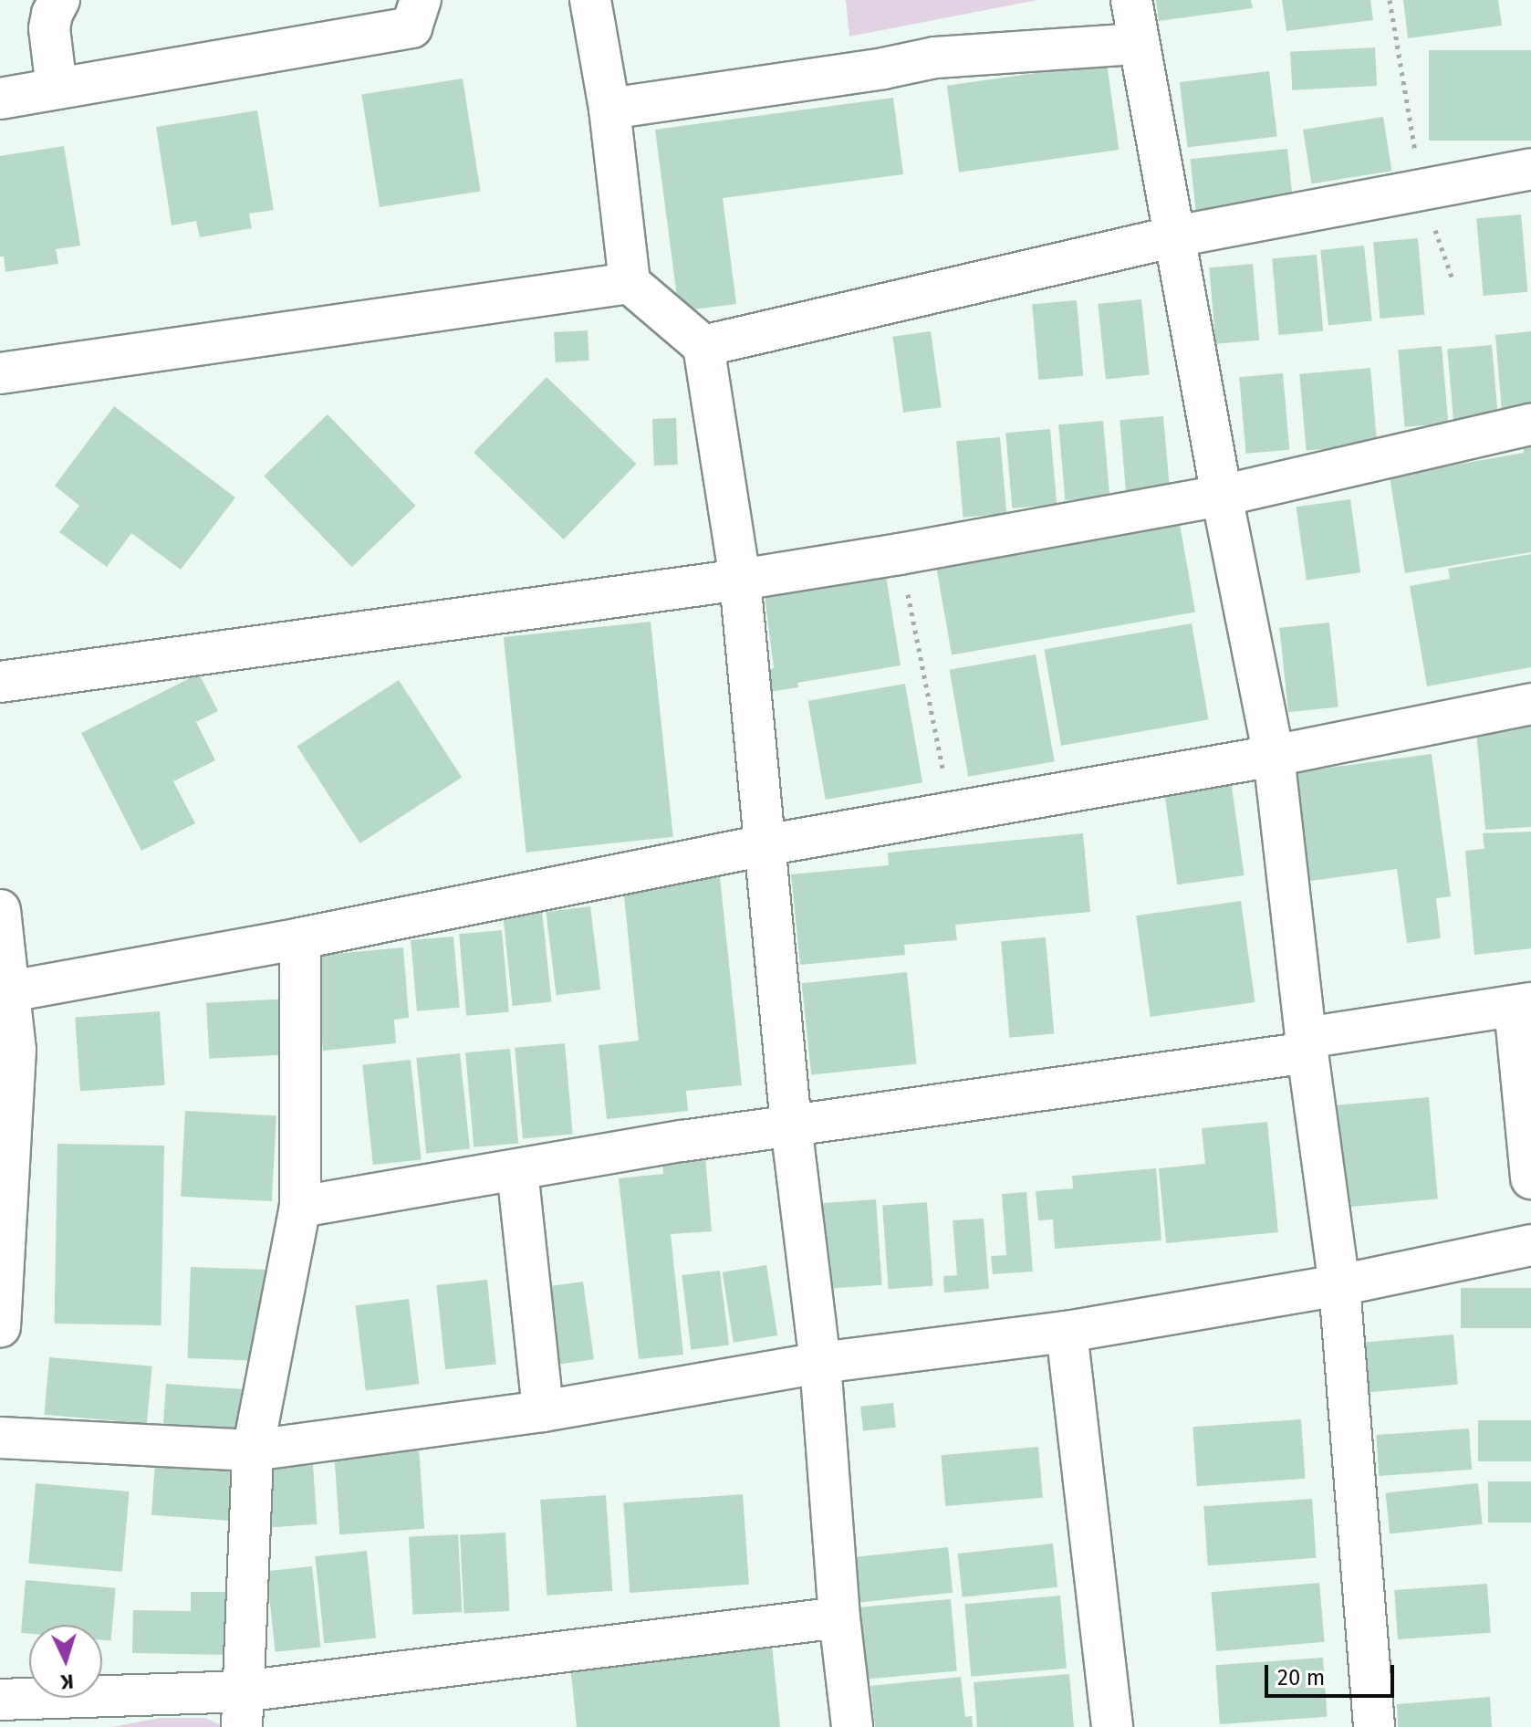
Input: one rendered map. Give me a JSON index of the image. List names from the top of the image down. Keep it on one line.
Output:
{"scale_bar":"20 m","north":"bottom"}
